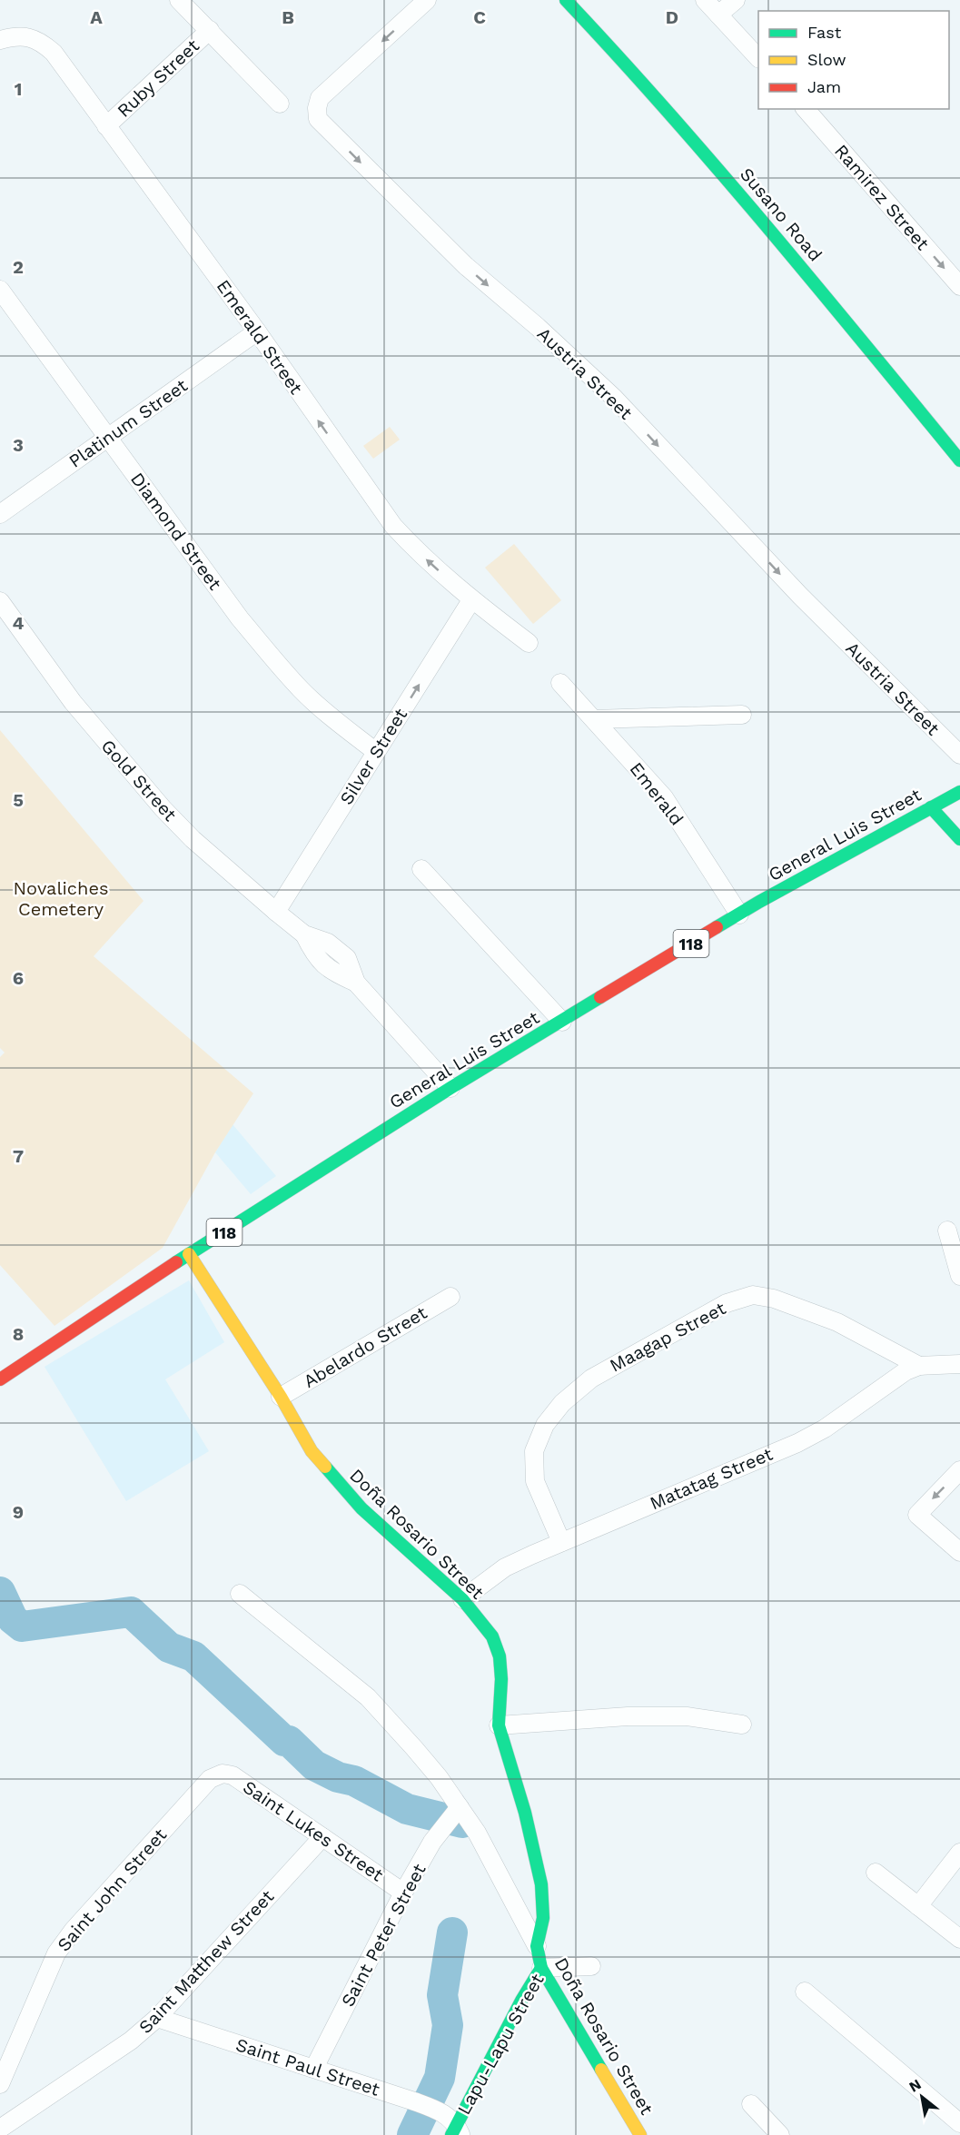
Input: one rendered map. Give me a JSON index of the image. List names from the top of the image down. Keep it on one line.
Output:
{"streets":{"main road":["Susano Road","General Luis Street","118","Doña Rosario Street","Lapu-Lapu Street"],"street":["Ruby Street","Ramirez Street","Emerald Street","Austria Street","Platinum Street","Diamond Street","Silver Street","Gold Street","Emerald","Maagap Street","Abelardo Street","Matatag Street","Saint Lukes Street","Saint John Street","Saint Peter Street","Saint Matthew Street","Saint Paul Street"]},"crossings":[["Ruby Street","Emerald Street"],["Emerald Street","Platinum Street"],["Emerald Street","Silver Street"],["Platinum Street","Diamond Street"],["Diamond Street","Silver Street"],["Silver Street","Gold Street"],["Gold Street","General Luis Street"],["Emerald","General Luis Street"],["General Luis Street","Doña Rosario Street"],["Maagap Street","Matatag Street"],["Abelardo Street","Doña Rosario Street"],["Matatag Street","Doña Rosario Street"],["Doña Rosario Street","Lapu-Lapu Street"],["Saint Lukes Street","Saint John Street"],["Saint Lukes Street","Saint Peter Street"],["Saint Lukes Street","Saint Matthew Street"],["Saint Peter Street","Saint Paul Street"],["Saint Matthew Street","Saint Paul Street"],["Lapu-Lapu Street","Saint Paul Street"]],"one_way":["Ramirez Street","Emerald Street","Austria Street","Silver Street"],"parks":["Novaliches Cemetery"],"legend":["Fast","Slow","Jam"],"north":"top left","grid":{"columns":["A","B","C","D"],"rows":["1","2","3","4","5","6","7","8","9"]}}
